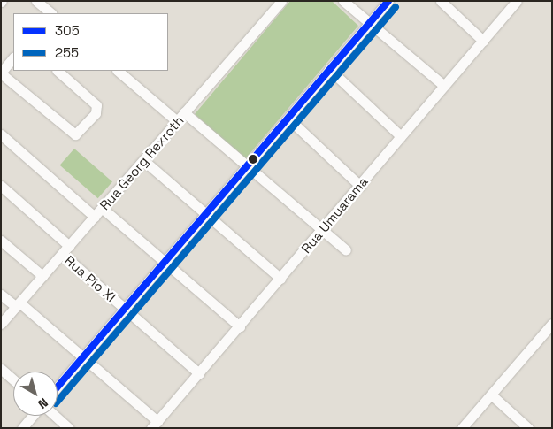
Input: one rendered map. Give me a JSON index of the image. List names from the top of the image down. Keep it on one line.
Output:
{"streets":{"street":["Rua Georg Rexroth","Rua Umuarama","Rua Pio XI"]},"crossings":[["Rua Georg Rexroth","Rua Pio XI"],["Rua Umuarama","Rua Pio XI"]],"lines":["transit line 305","transit line 255"],"legend":["305","255"],"north":"bottom right"}
